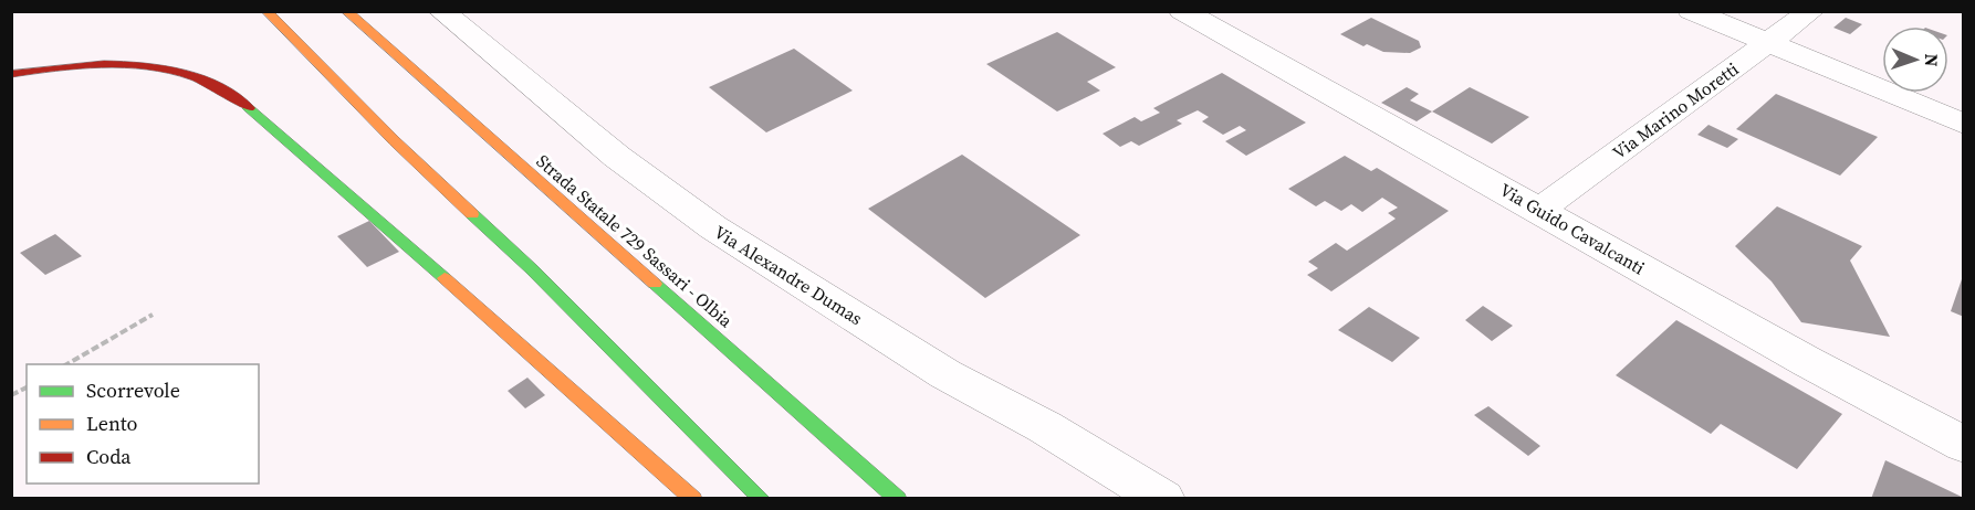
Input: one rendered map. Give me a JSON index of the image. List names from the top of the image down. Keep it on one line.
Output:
{"streets":{"highway":["Strada Statale 729 Sassari - Olbia"],"street":["Via Marino Moretti","Via Guido Cavalcanti","Via Alexandre Dumas"]},"crossings":[["Via Marino Moretti","Via Guido Cavalcanti"]],"legend":["Scorrevole","Lento","Coda"],"north":"right"}
